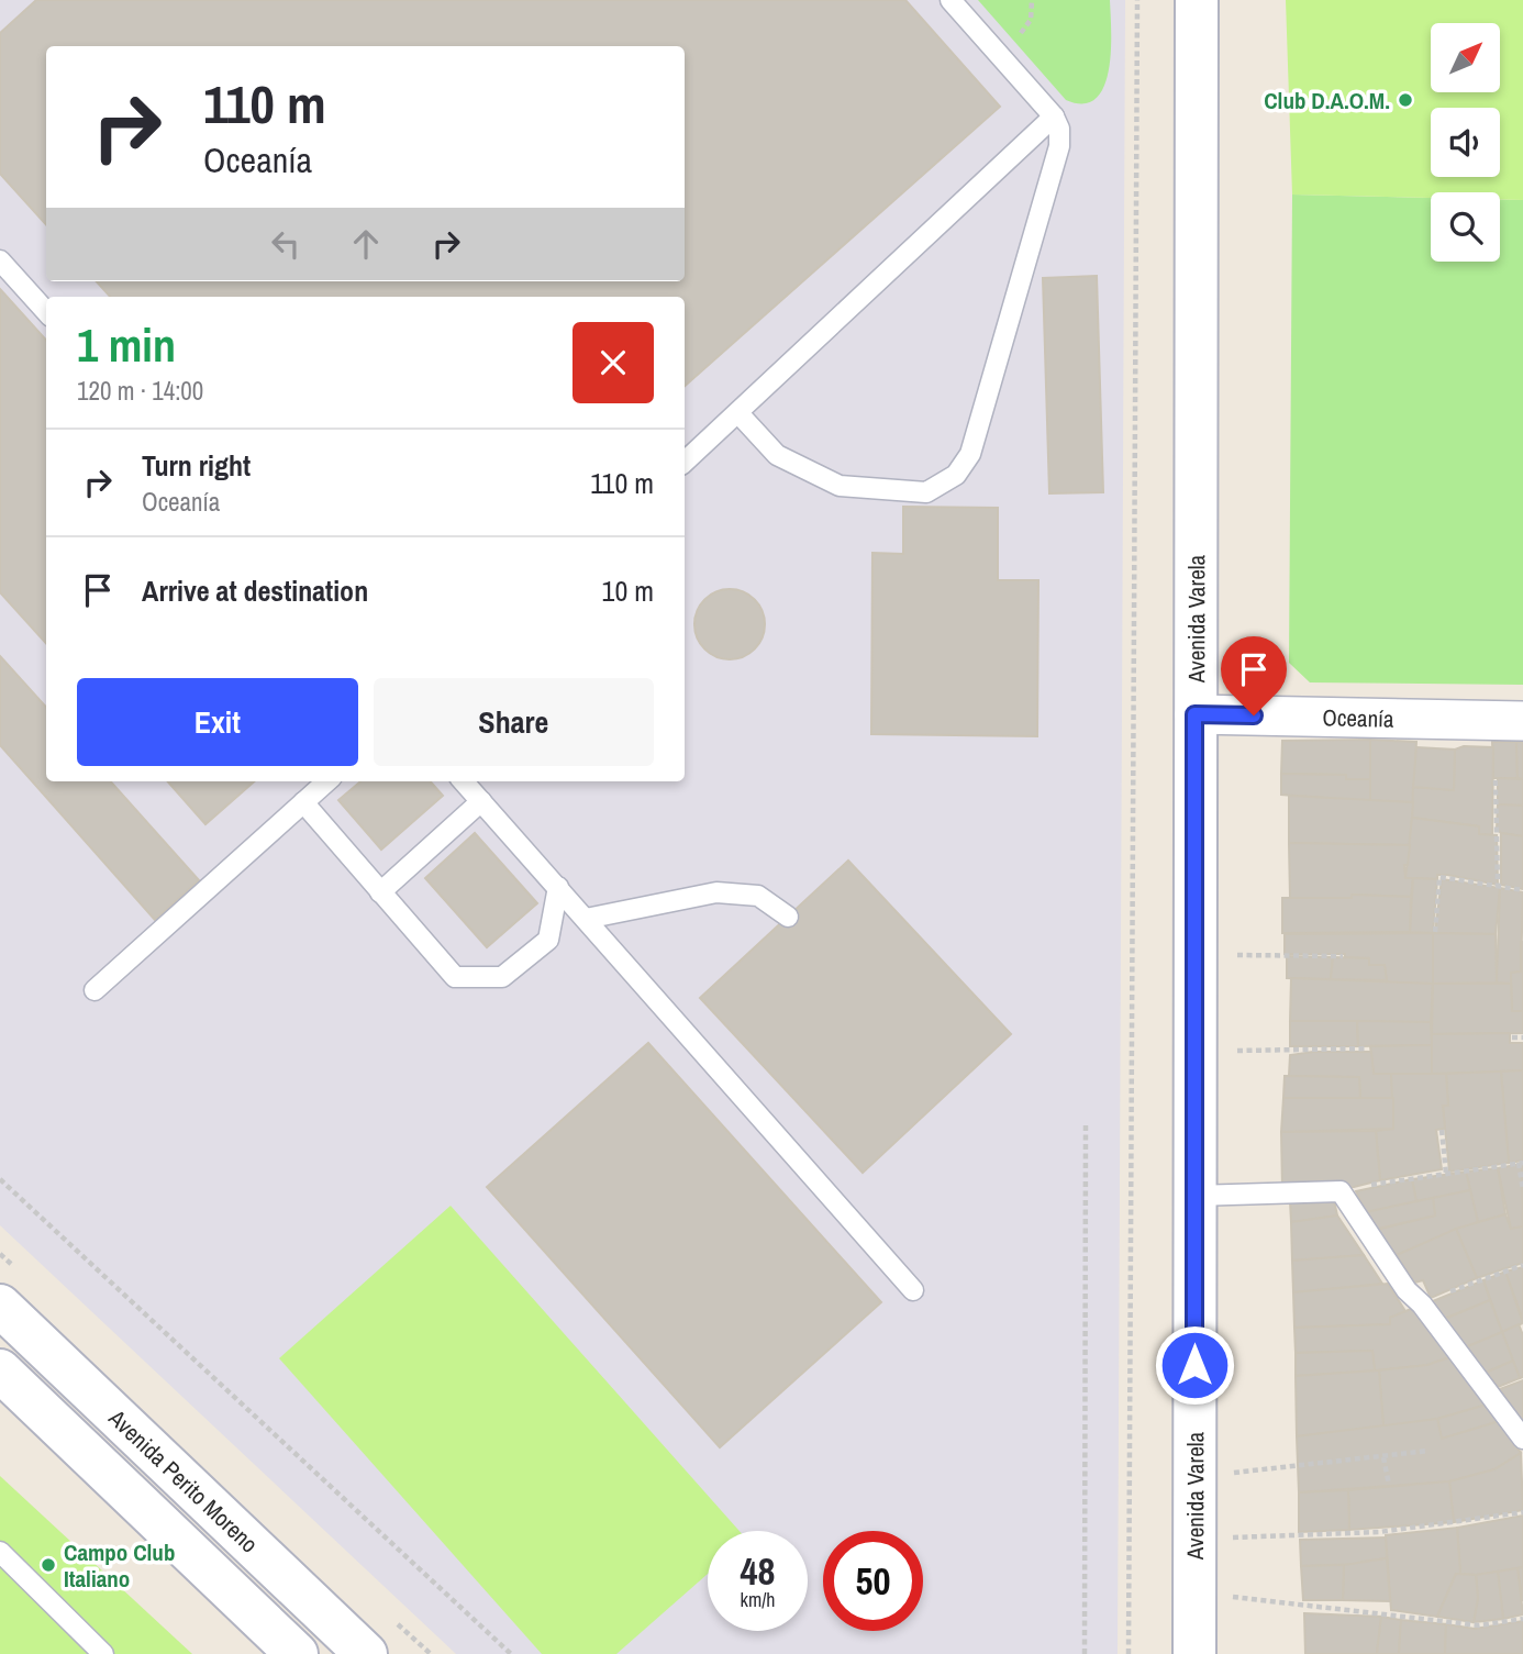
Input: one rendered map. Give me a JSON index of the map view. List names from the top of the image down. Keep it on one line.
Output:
{"streets":{"main road":["Avenida Varela","Avenida Perito Moreno"],"street":["Oceanía"]},"crossings":[["Avenida Varela","Oceanía"]],"places":["Club D.A.O.M.","Campo Club Italiano"],"north":"top right","page":{"turn":["110 m","Oceanía"],"heading":["1 min","120 m · 14:00"],"list":[{"name":"Turn right","note":"Oceanía","value":"110 m"},{"name":"Arrive at destination","value":"10 m"}],"buttons":["Exit","Share"],"speed":"48 km/h","limit":"50"}}
